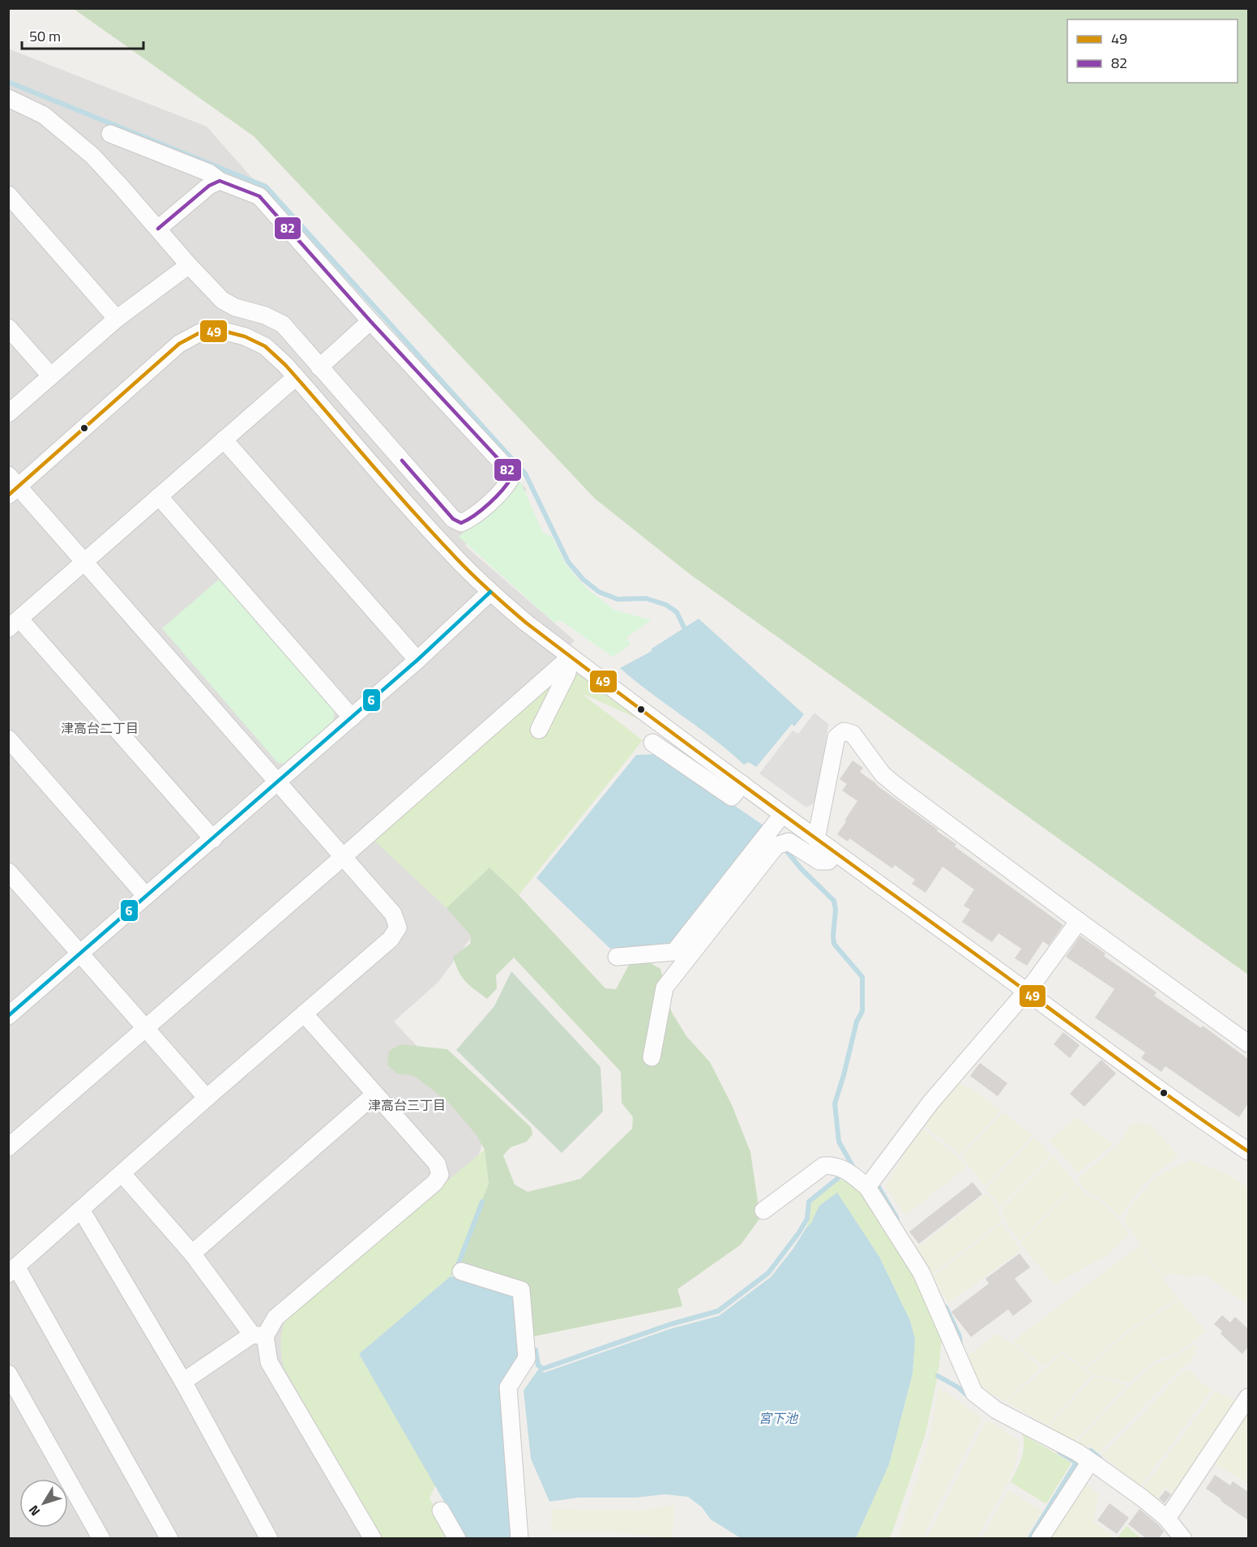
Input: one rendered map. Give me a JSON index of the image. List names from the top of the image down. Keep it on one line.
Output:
{"districts":["津高台二丁目","津高台三丁目"],"water":["宮下池"],"lines":["transit line 82","transit line 49","transit line 6"],"legend":["49","82"],"scale_bar":"50 m","north":"bottom left"}
